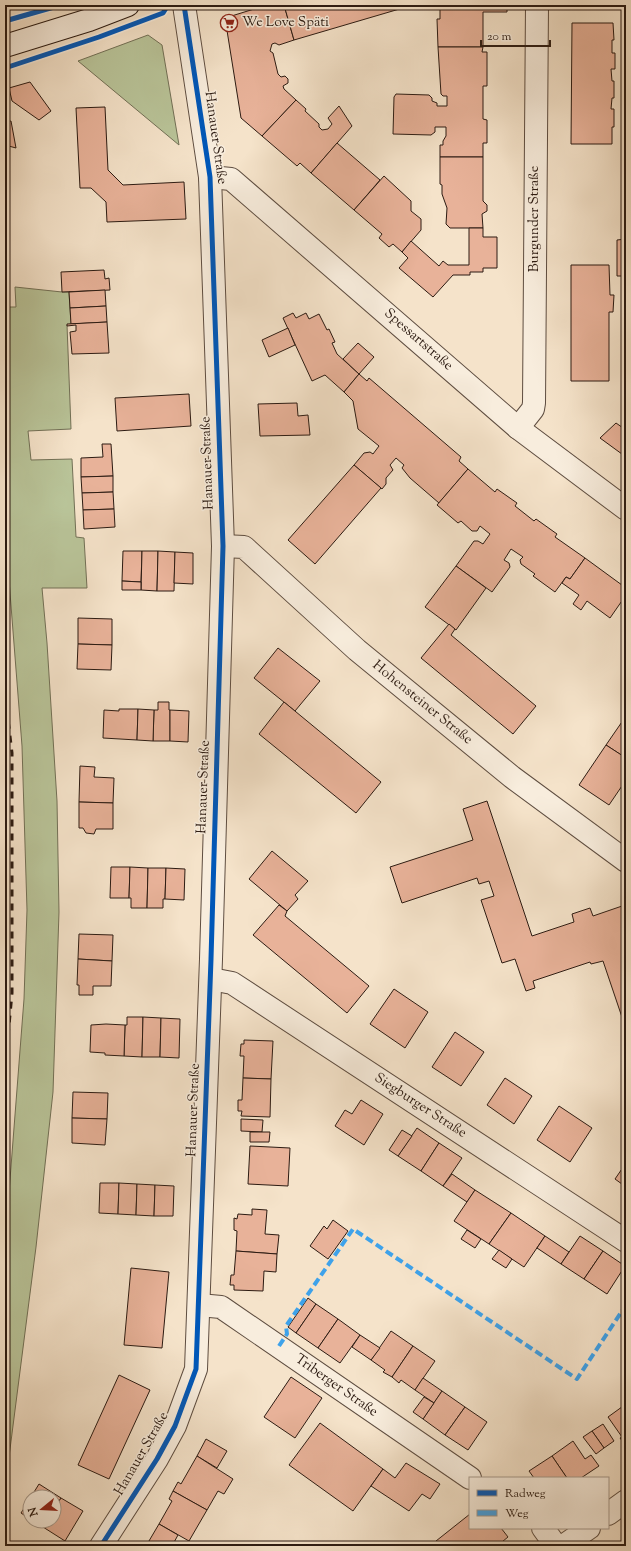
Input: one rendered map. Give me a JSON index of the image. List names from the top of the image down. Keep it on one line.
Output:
{"streets":{"street":["Hanauer Straße","Burgunder Straße","Spessartstraße","Hohensteiner Straße","Siegburger Straße","Triberger Straße"]},"crossings":[["Hanauer Straße","Spessartstraße"],["Hanauer Straße","Hohensteiner Straße"],["Hanauer Straße","Siegburger Straße"],["Hanauer Straße","Triberger Straße"],["Burgunder Straße","Spessartstraße"]],"places":{"supermarket":["We Love Späti"]},"legend":["Radweg","Weg"],"scale_bar":"20 m","north":"left"}
